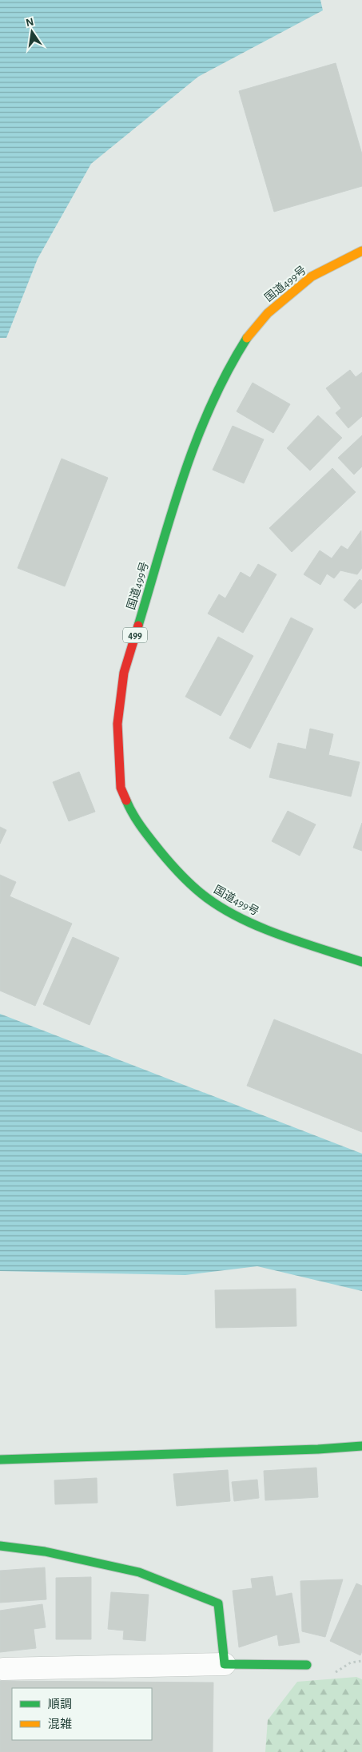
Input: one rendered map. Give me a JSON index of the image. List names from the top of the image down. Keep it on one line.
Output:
{"streets":{"main road":["国道499号","499"]},"legend":["順調","混雑"],"north":"top"}
